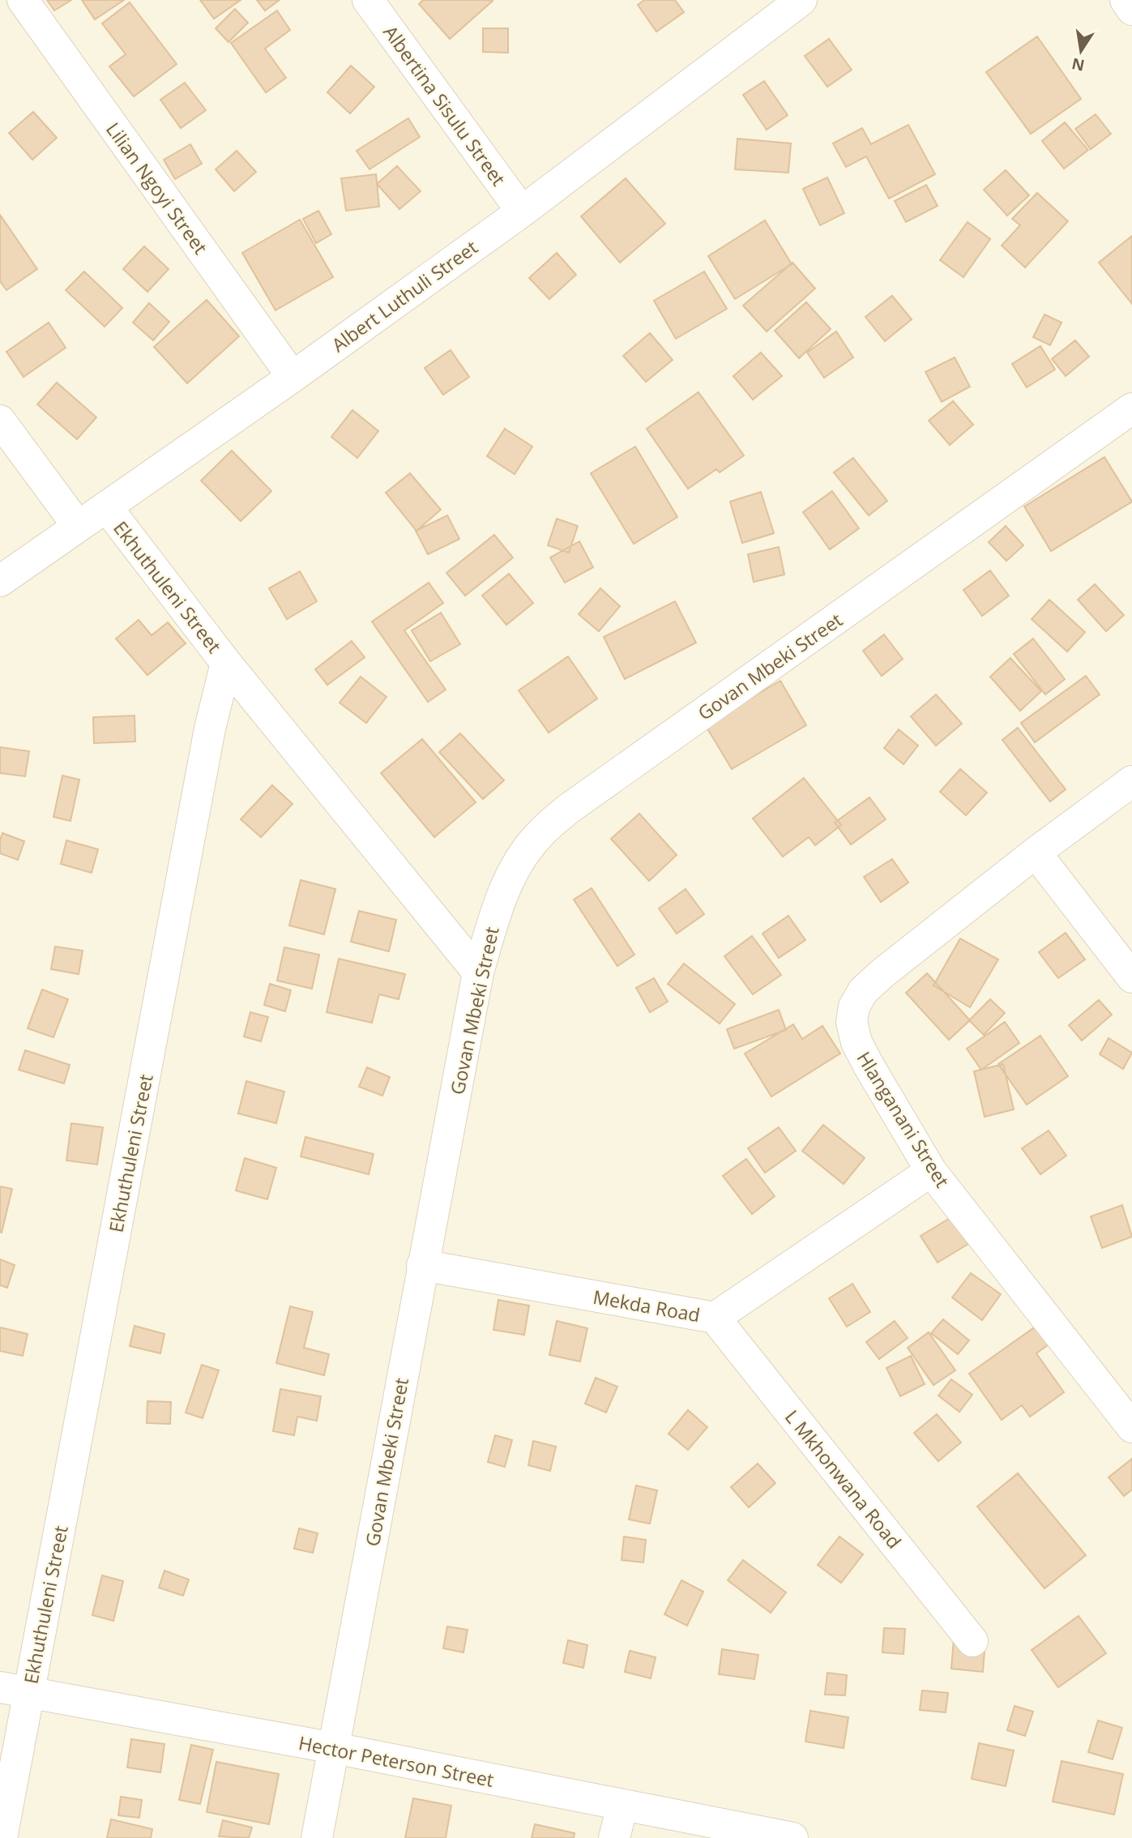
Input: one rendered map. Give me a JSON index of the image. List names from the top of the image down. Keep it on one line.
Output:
{"streets":{"street":["Albertina Sisulu Street","Lilian Ngoyi Street","Albert Luthuli Street","Ekhuthuleni Street","Govan Mbeki Street","Hlanganani Street","Mekda Road","L Mkhonwana Road","Hector Peterson Street"]},"crossings":[["Albertina Sisulu Street","Albert Luthuli Street"],["Lilian Ngoyi Street","Albert Luthuli Street"],["Albert Luthuli Street","Ekhuthuleni Street"],["Ekhuthuleni Street","Hector Peterson Street"],["Govan Mbeki Street","Mekda Road"],["Govan Mbeki Street","Hector Peterson Street"],["Hlanganani Street","Mekda Road"],["Mekda Road","L Mkhonwana Road"]],"north":"bottom"}
